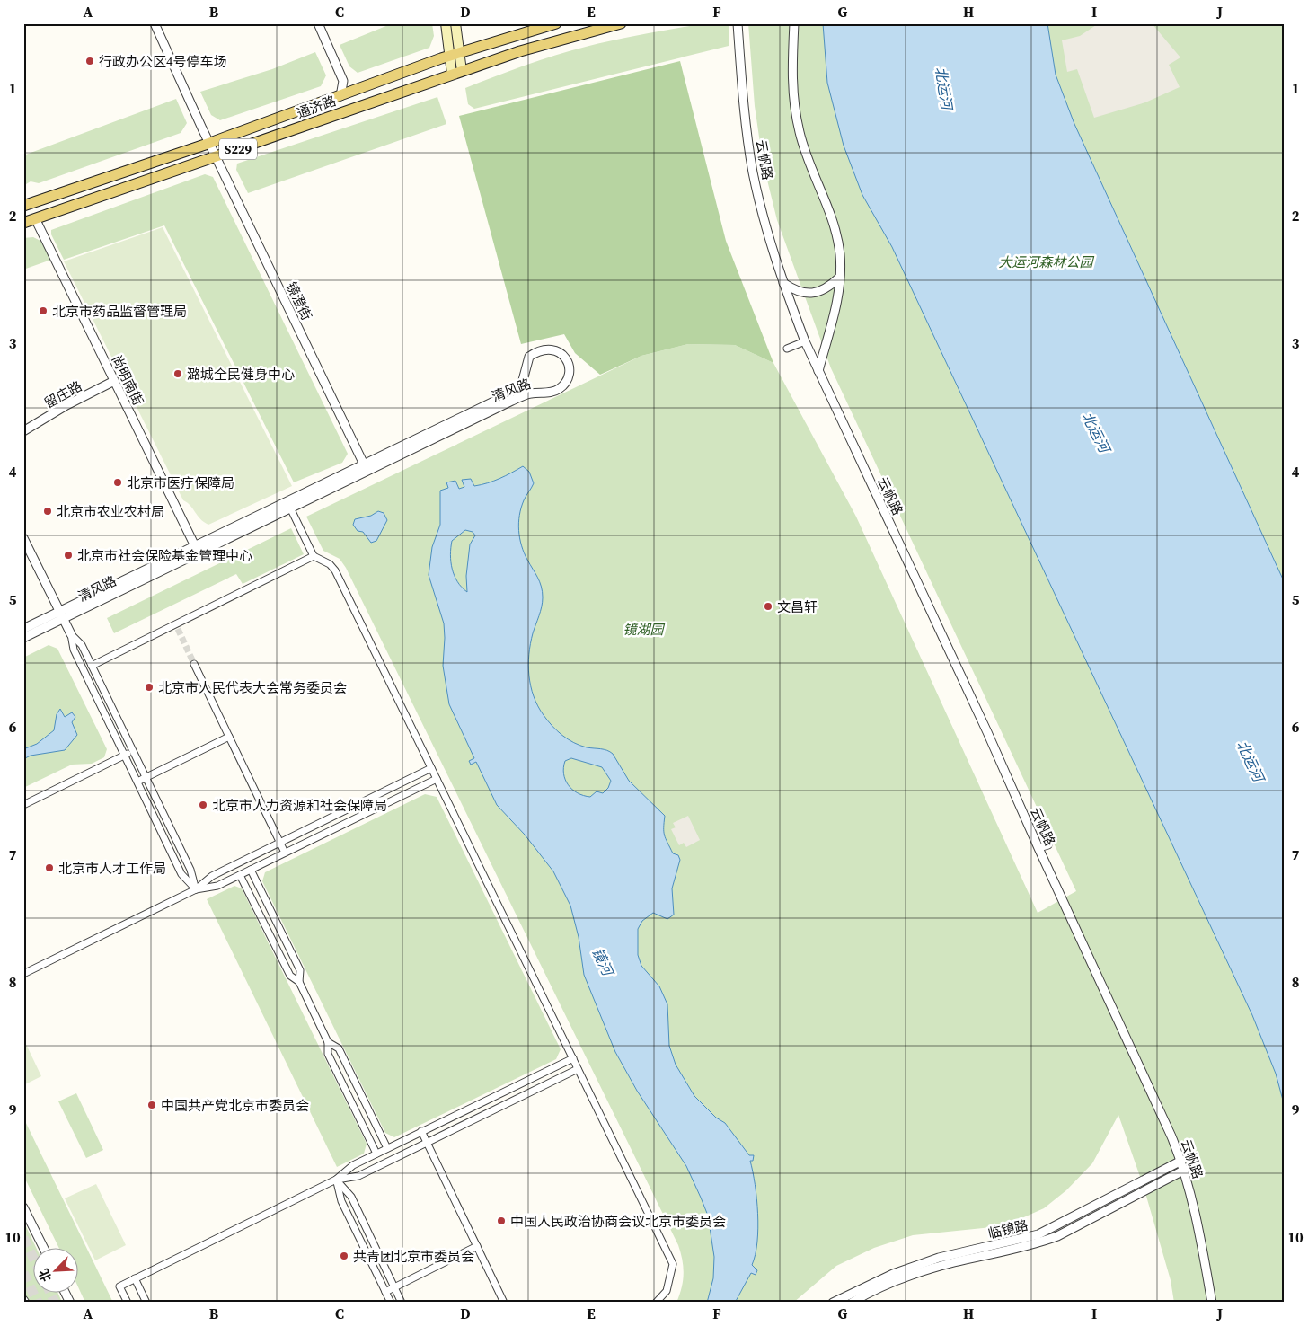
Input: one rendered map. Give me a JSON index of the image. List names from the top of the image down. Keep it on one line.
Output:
{"streets":{"main road":["通济路","S229"],"street":["云帆路","镜澄街","尚明南街","清风路","留庄路","临镜路"]},"crossings":[["通济路","镜澄街"],["通济路","尚明南街"],["云帆路","临镜路"],["镜澄街","清风路"],["尚明南街","清风路"],["尚明南街","留庄路"]],"water":["北运河","镜河"],"parks":["大运河森林公园","镜湖园"],"places":["行政办公区4号停车场","北京市药品监督管理局","潞城全民健身中心","北京市医疗保障局","北京市农业农村局","北京市社会保险基金管理中心","文昌轩","北京市人民代表大会常务委员会","北京市人力资源和社会保障局","北京市人才工作局","中国共产党北京市委员会","中国人民政治协商会议北京市委员会","共青团北京市委员会"],"north":"bottom left","grid":{"columns":["A","B","C","D","E","F","G","H","I","J"],"rows":["1","2","3","4","5","6","7","8","9","10"]}}
